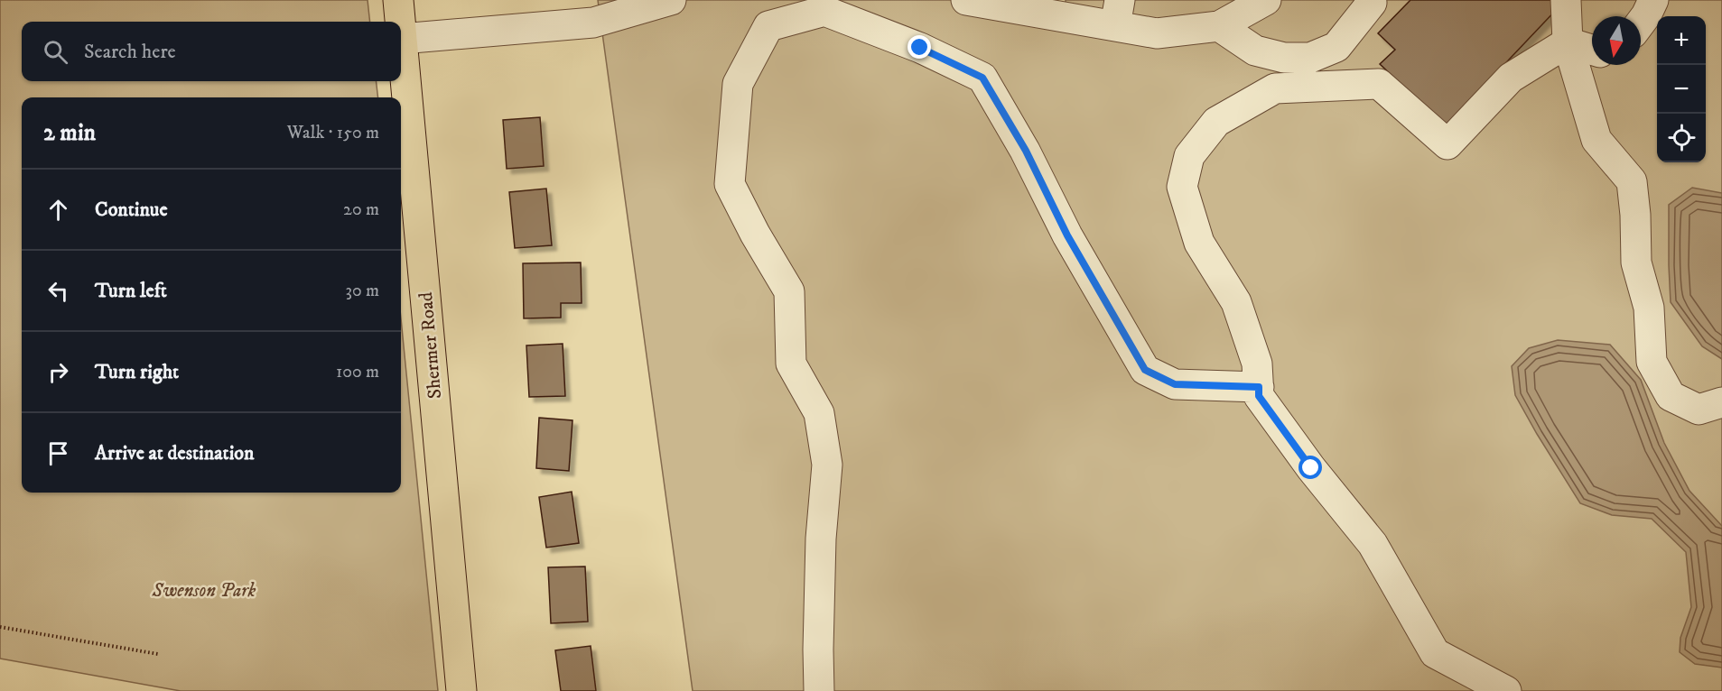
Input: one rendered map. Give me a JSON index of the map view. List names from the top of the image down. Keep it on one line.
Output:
{"streets":{"main road":["Shermer Road"]},"parks":["Swenson Park"],"north":"bottom","page":{"map_buttons":["+","−"],"search":"Search here","heading":["2 min","Walk · 150 m"],"list":[["Continue","20 m"],["Turn left","30 m"],["Turn right","100 m"],"Arrive at destination"]}}
